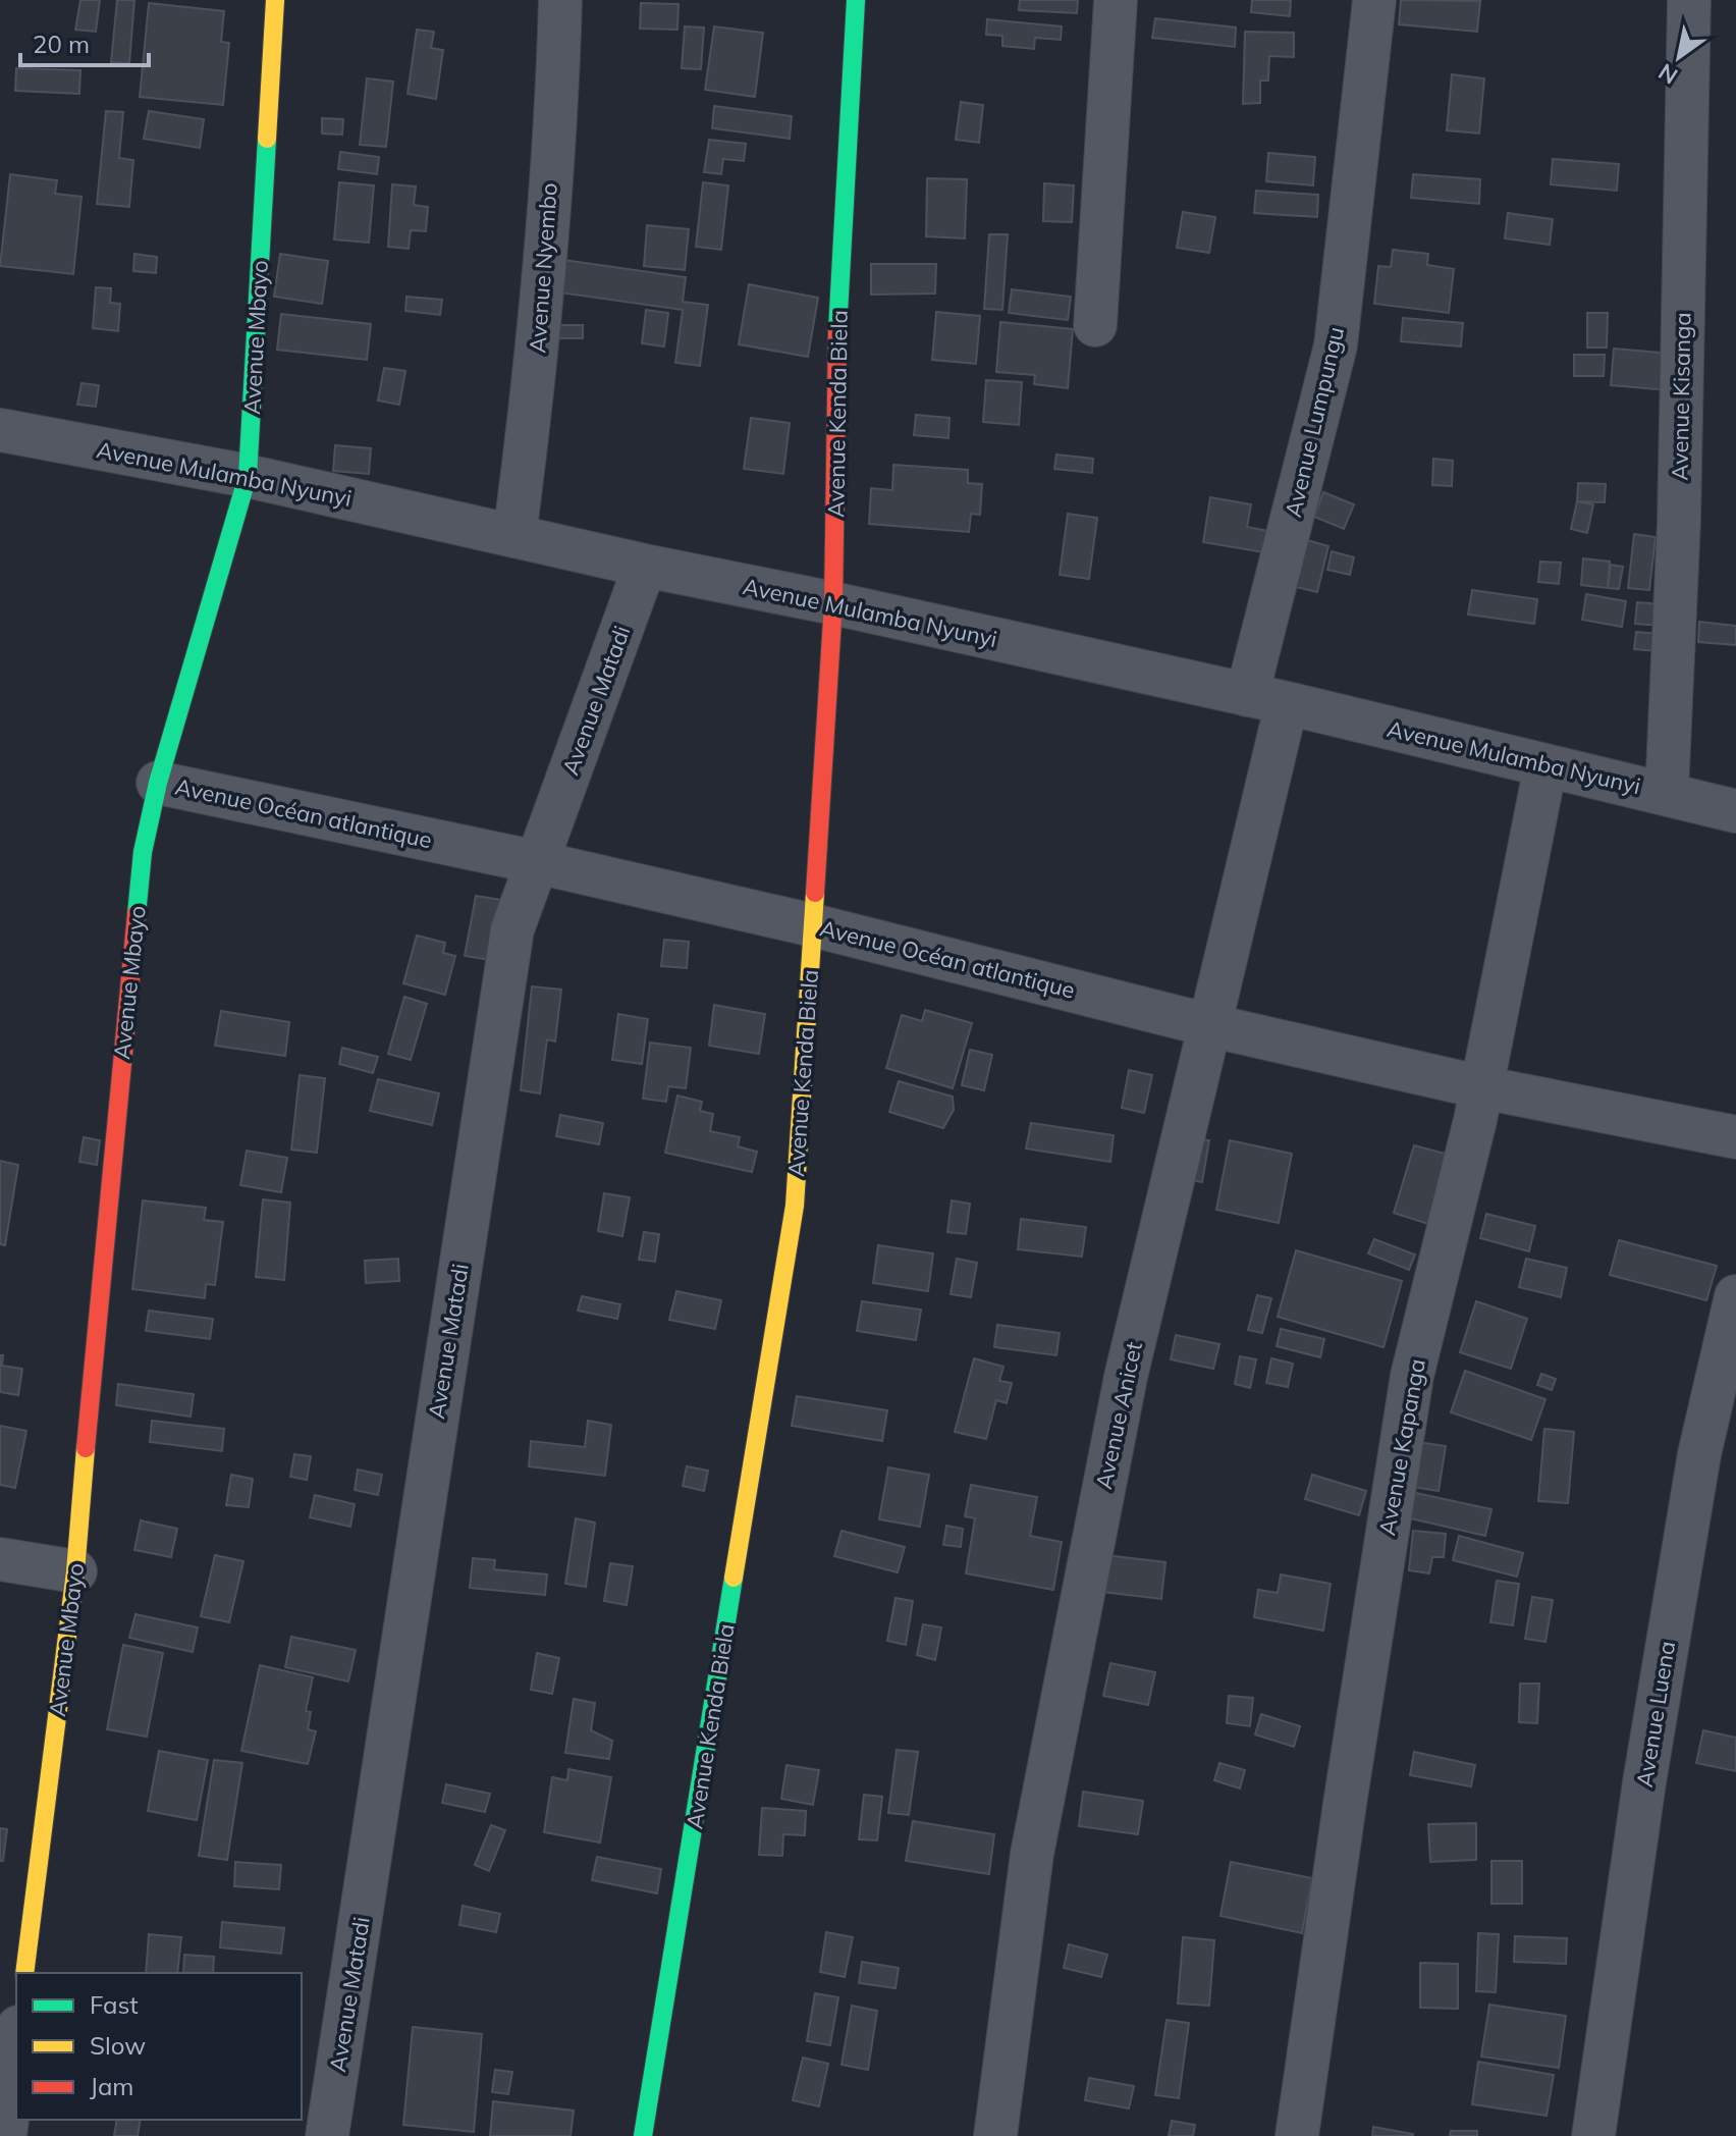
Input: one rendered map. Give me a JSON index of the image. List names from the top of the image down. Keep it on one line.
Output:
{"streets":{"street":["Avenue Nyembo","Avenue Mbayo","Avenue Kisanga","Avenue Kenda Biela","Avenue Lumpungu","Avenue Mulamba Nyunyi","Avenue Matadi","Avenue Océan atlantique","Avenue Anicet","Avenue Kapanga","Avenue Luena"]},"crossings":[["Avenue Nyembo","Avenue Mulamba Nyunyi"],["Avenue Mbayo","Avenue Mulamba Nyunyi"],["Avenue Mbayo","Avenue Océan atlantique"],["Avenue Kisanga","Avenue Mulamba Nyunyi"],["Avenue Kenda Biela","Avenue Mulamba Nyunyi"],["Avenue Kenda Biela","Avenue Océan atlantique"],["Avenue Lumpungu","Avenue Mulamba Nyunyi"],["Avenue Lumpungu","Avenue Anicet"],["Avenue Mulamba Nyunyi","Avenue Matadi"],["Avenue Mulamba Nyunyi","Avenue Anicet"],["Avenue Mulamba Nyunyi","Avenue Kapanga"],["Avenue Matadi","Avenue Océan atlantique"],["Avenue Océan atlantique","Avenue Anicet"],["Avenue Océan atlantique","Avenue Kapanga"]],"legend":["Fast","Slow","Jam"],"scale_bar":"20 m","north":"bottom left"}
